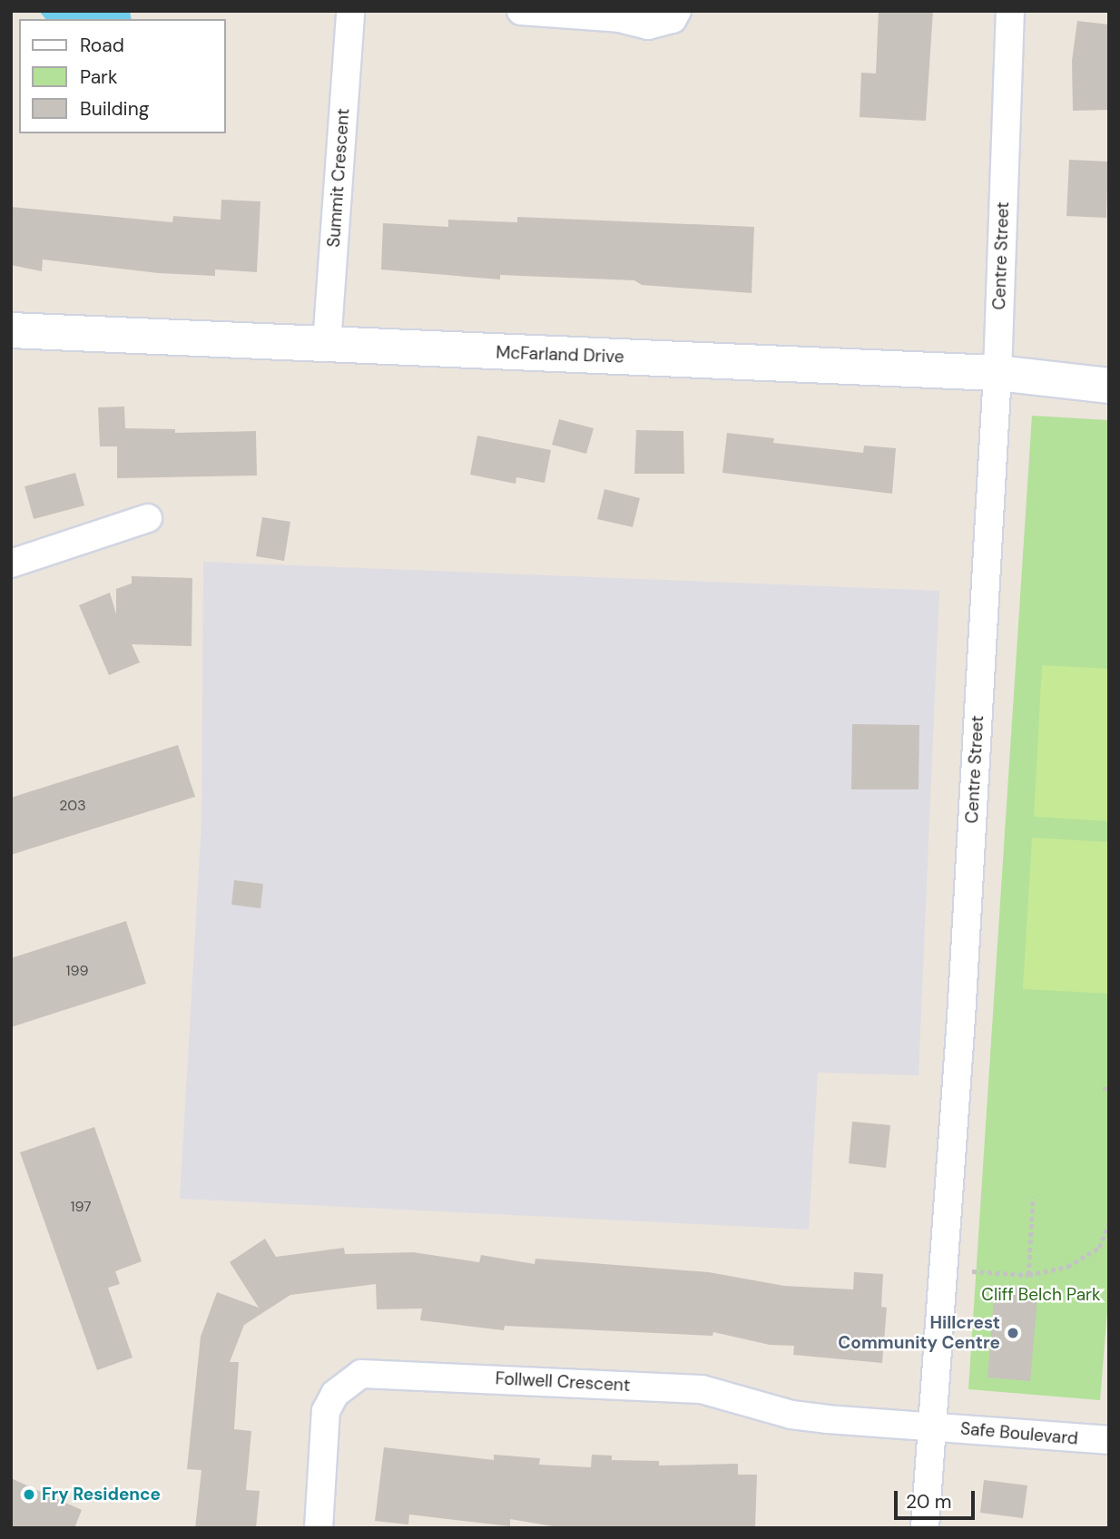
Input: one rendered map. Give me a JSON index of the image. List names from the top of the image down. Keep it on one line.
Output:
{"streets":{"street":["Summit Crescent","Centre Street","McFarland Drive","Follwell Crescent","Safe Boulevard"]},"crossings":[["Summit Crescent","McFarland Drive"],["Centre Street","McFarland Drive"],["Centre Street","Follwell Crescent"],["Centre Street","Safe Boulevard"],["Follwell Crescent","Safe Boulevard"]],"parks":["Cliff Belch Park"],"places":["Hillcrest Community Centre","Fry Residence"],"house_numbers":["203","199","197"],"legend":["Road","Park","Building"],"scale_bar":"20 m"}
